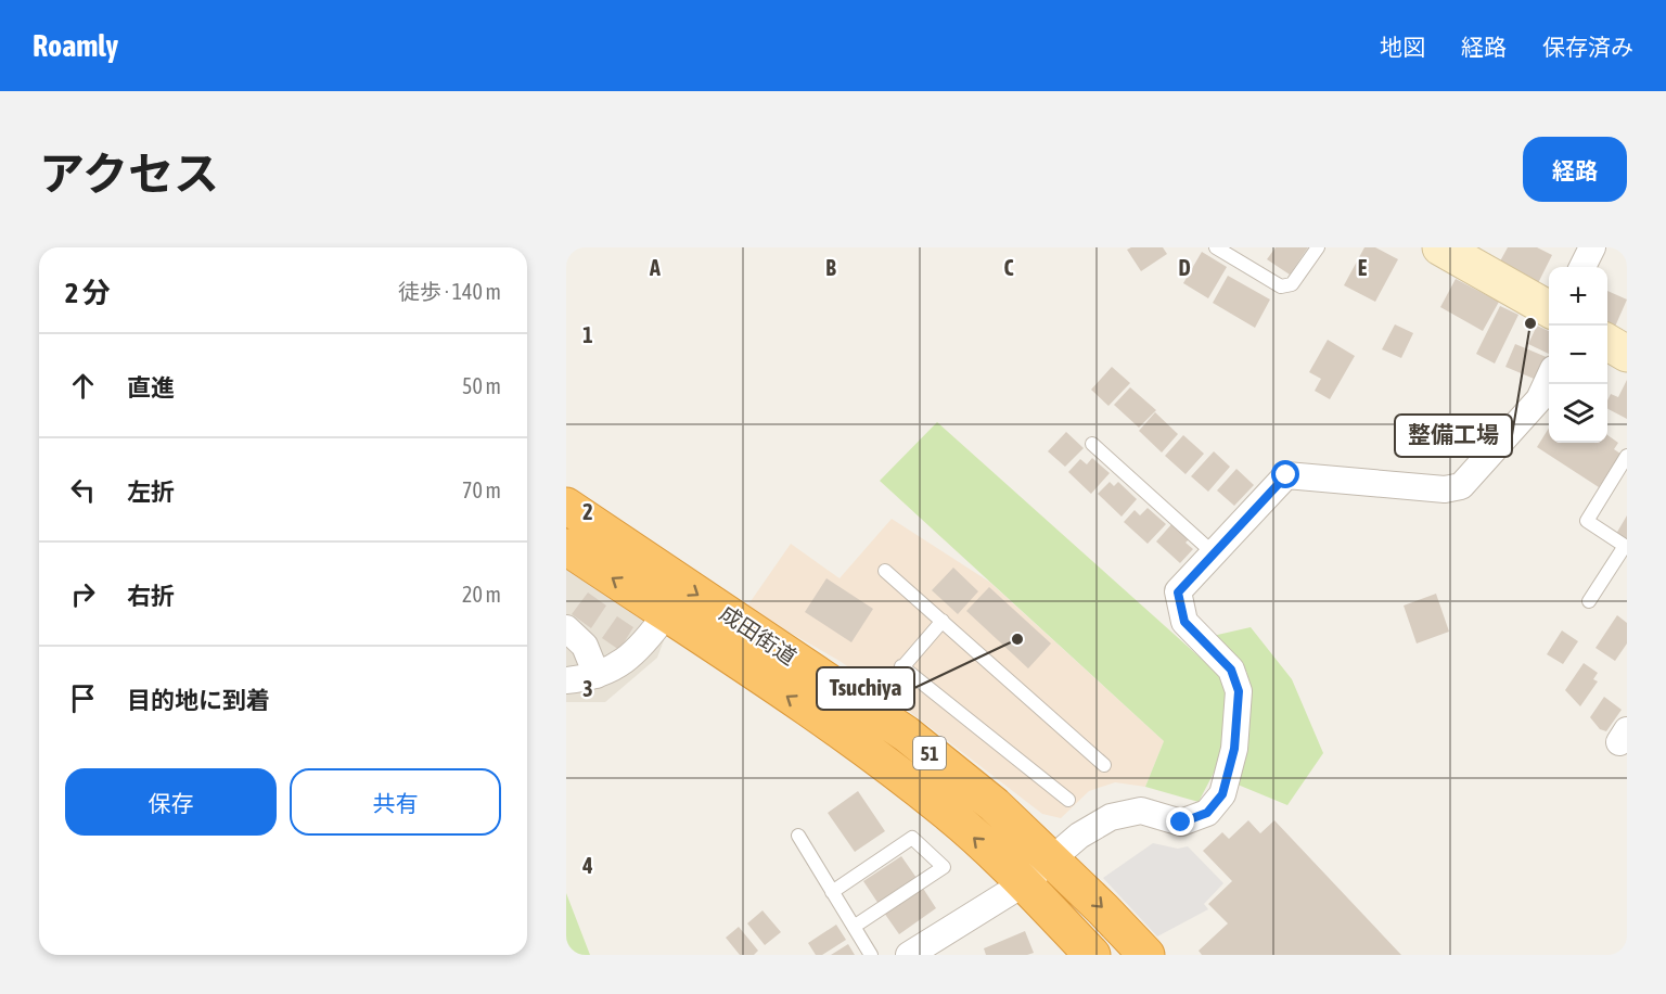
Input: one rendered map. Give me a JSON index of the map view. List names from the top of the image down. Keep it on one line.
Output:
{"streets":{"highway":["成田街道","51"]},"places":["整備工場","Tsuchiya"],"page":{"header":"Roamly","nav":["地図","経路","保存済み"],"title":"アクセス","buttons":["経路",["保存","共有"]],"heading":["2 分","徒歩 · 140 m"],"map_buttons":["+","−"],"list":[["直進","50 m"],["左折","70 m"],["右折","20 m"],"目的地に到着"]},"grid":{"columns":["A","B","C","D","E"],"rows":["1","2","3","4"]}}
